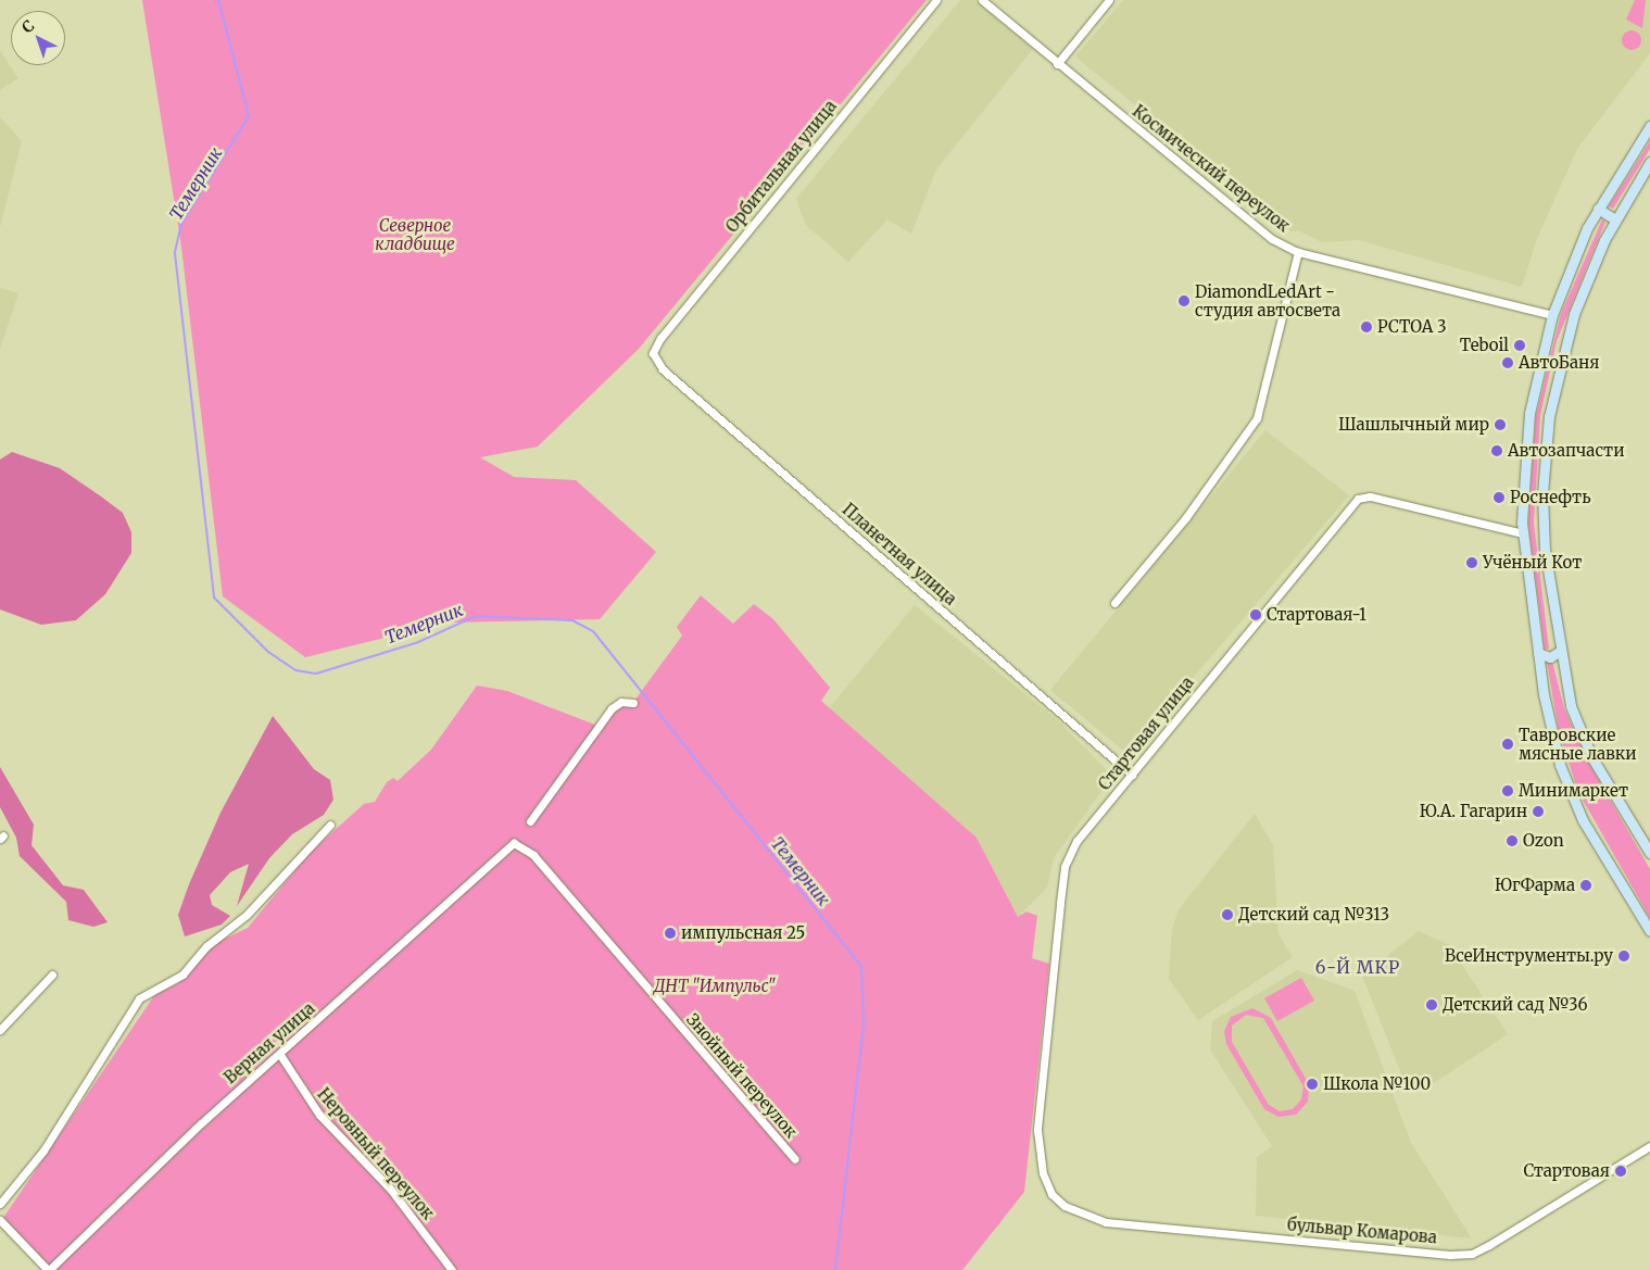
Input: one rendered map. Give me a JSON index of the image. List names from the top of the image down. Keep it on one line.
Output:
{"streets":{"street":["Орбитальная улица","Космический переулок","Планетная улица","Стартовая улица","Верная улица","Знойный переулок","Неровный переулок","бульвар Комарова"]},"crossings":[["Орбитальная улица","Планетная улица"],["Планетная улица","Стартовая улица"],["Стартовая улица","бульвар Комарова"],["Верная улица","Знойный переулок"],["Верная улица","Неровный переулок"]],"districts":["6-Й МКР"],"water":["Темерник"],"parks":["Северное кладбище","ДНТ \"Импульс\""],"places":["DiamondLedArt - студия автосвета","РСТОА 3","Teboil","АвтоБаня","Шашлычный мир","Автозапчасти","Роснефть","Учёный Кот","Стартовая-1","Тавровские мясные лавки","Минимаркет","Ю.А. Гагарин","Ozon","ЮгФарма","Детский сад №313","импульсная 25","ВсеИнструменты.ру","Детский сад №36","Школа №100","Стартовая"],"north":"top left"}
